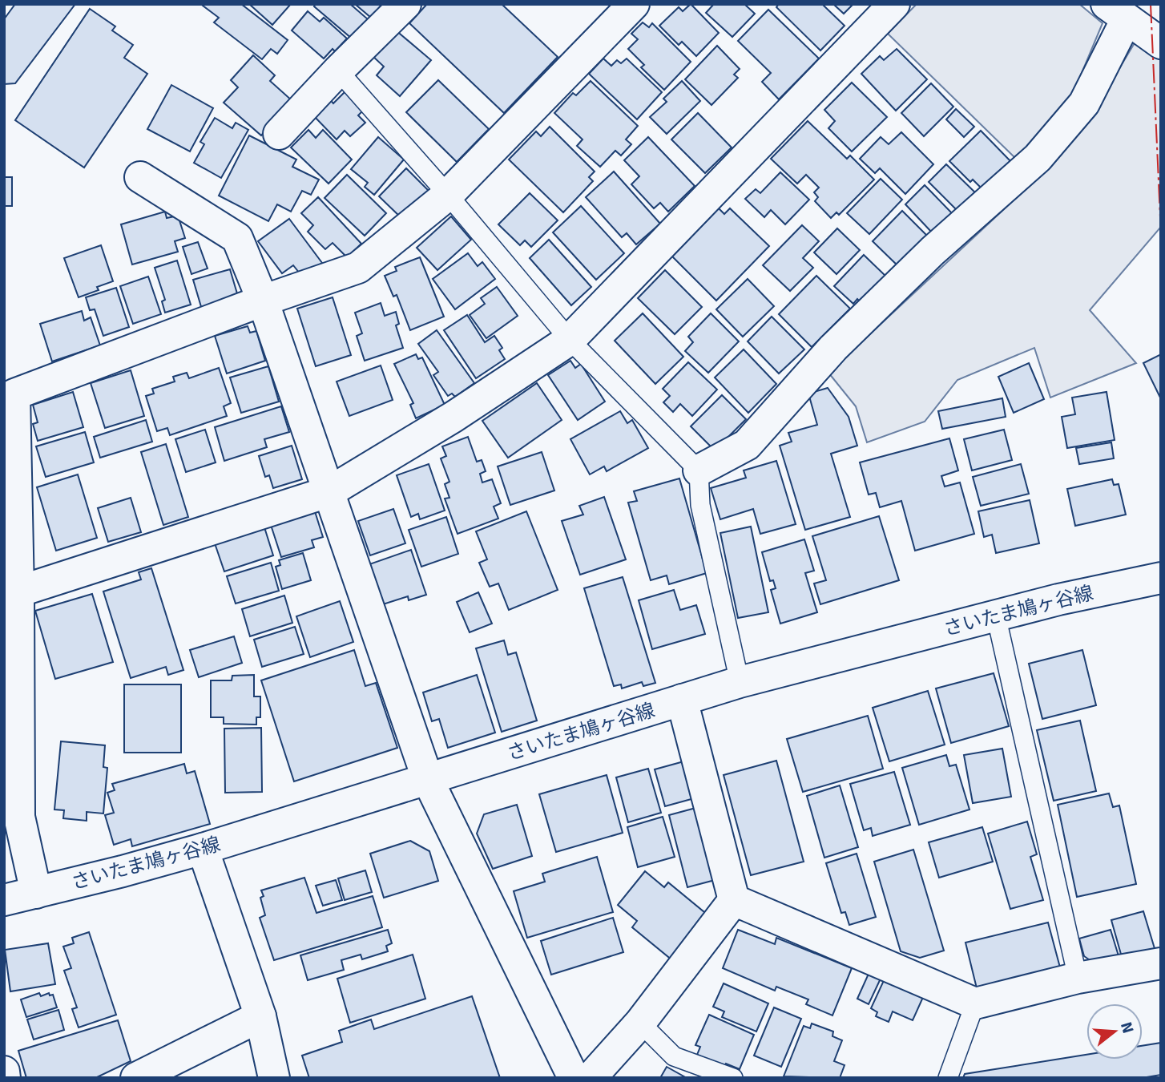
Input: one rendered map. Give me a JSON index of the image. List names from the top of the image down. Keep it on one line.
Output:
{"streets":{"street":["さいたま鳩ヶ谷線"]},"north":"right"}
